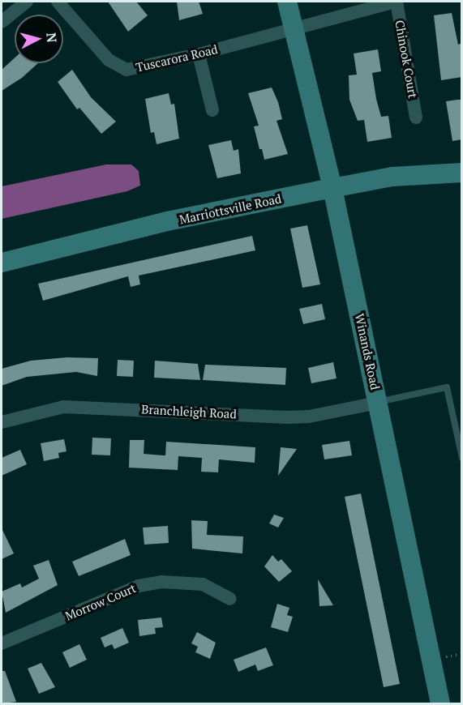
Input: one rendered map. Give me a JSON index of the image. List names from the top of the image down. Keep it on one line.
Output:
{"streets":{"street":["Tuscarora Road","Chinook Court","Marriottsville Road","Winands Road","Branchleigh Road","Morrow Court"]},"crossings":[["Tuscarora Road","Chinook Court"],["Tuscarora Road","Winands Road"],["Marriottsville Road","Winands Road"],["Winands Road","Branchleigh Road"]],"north":"right"}
